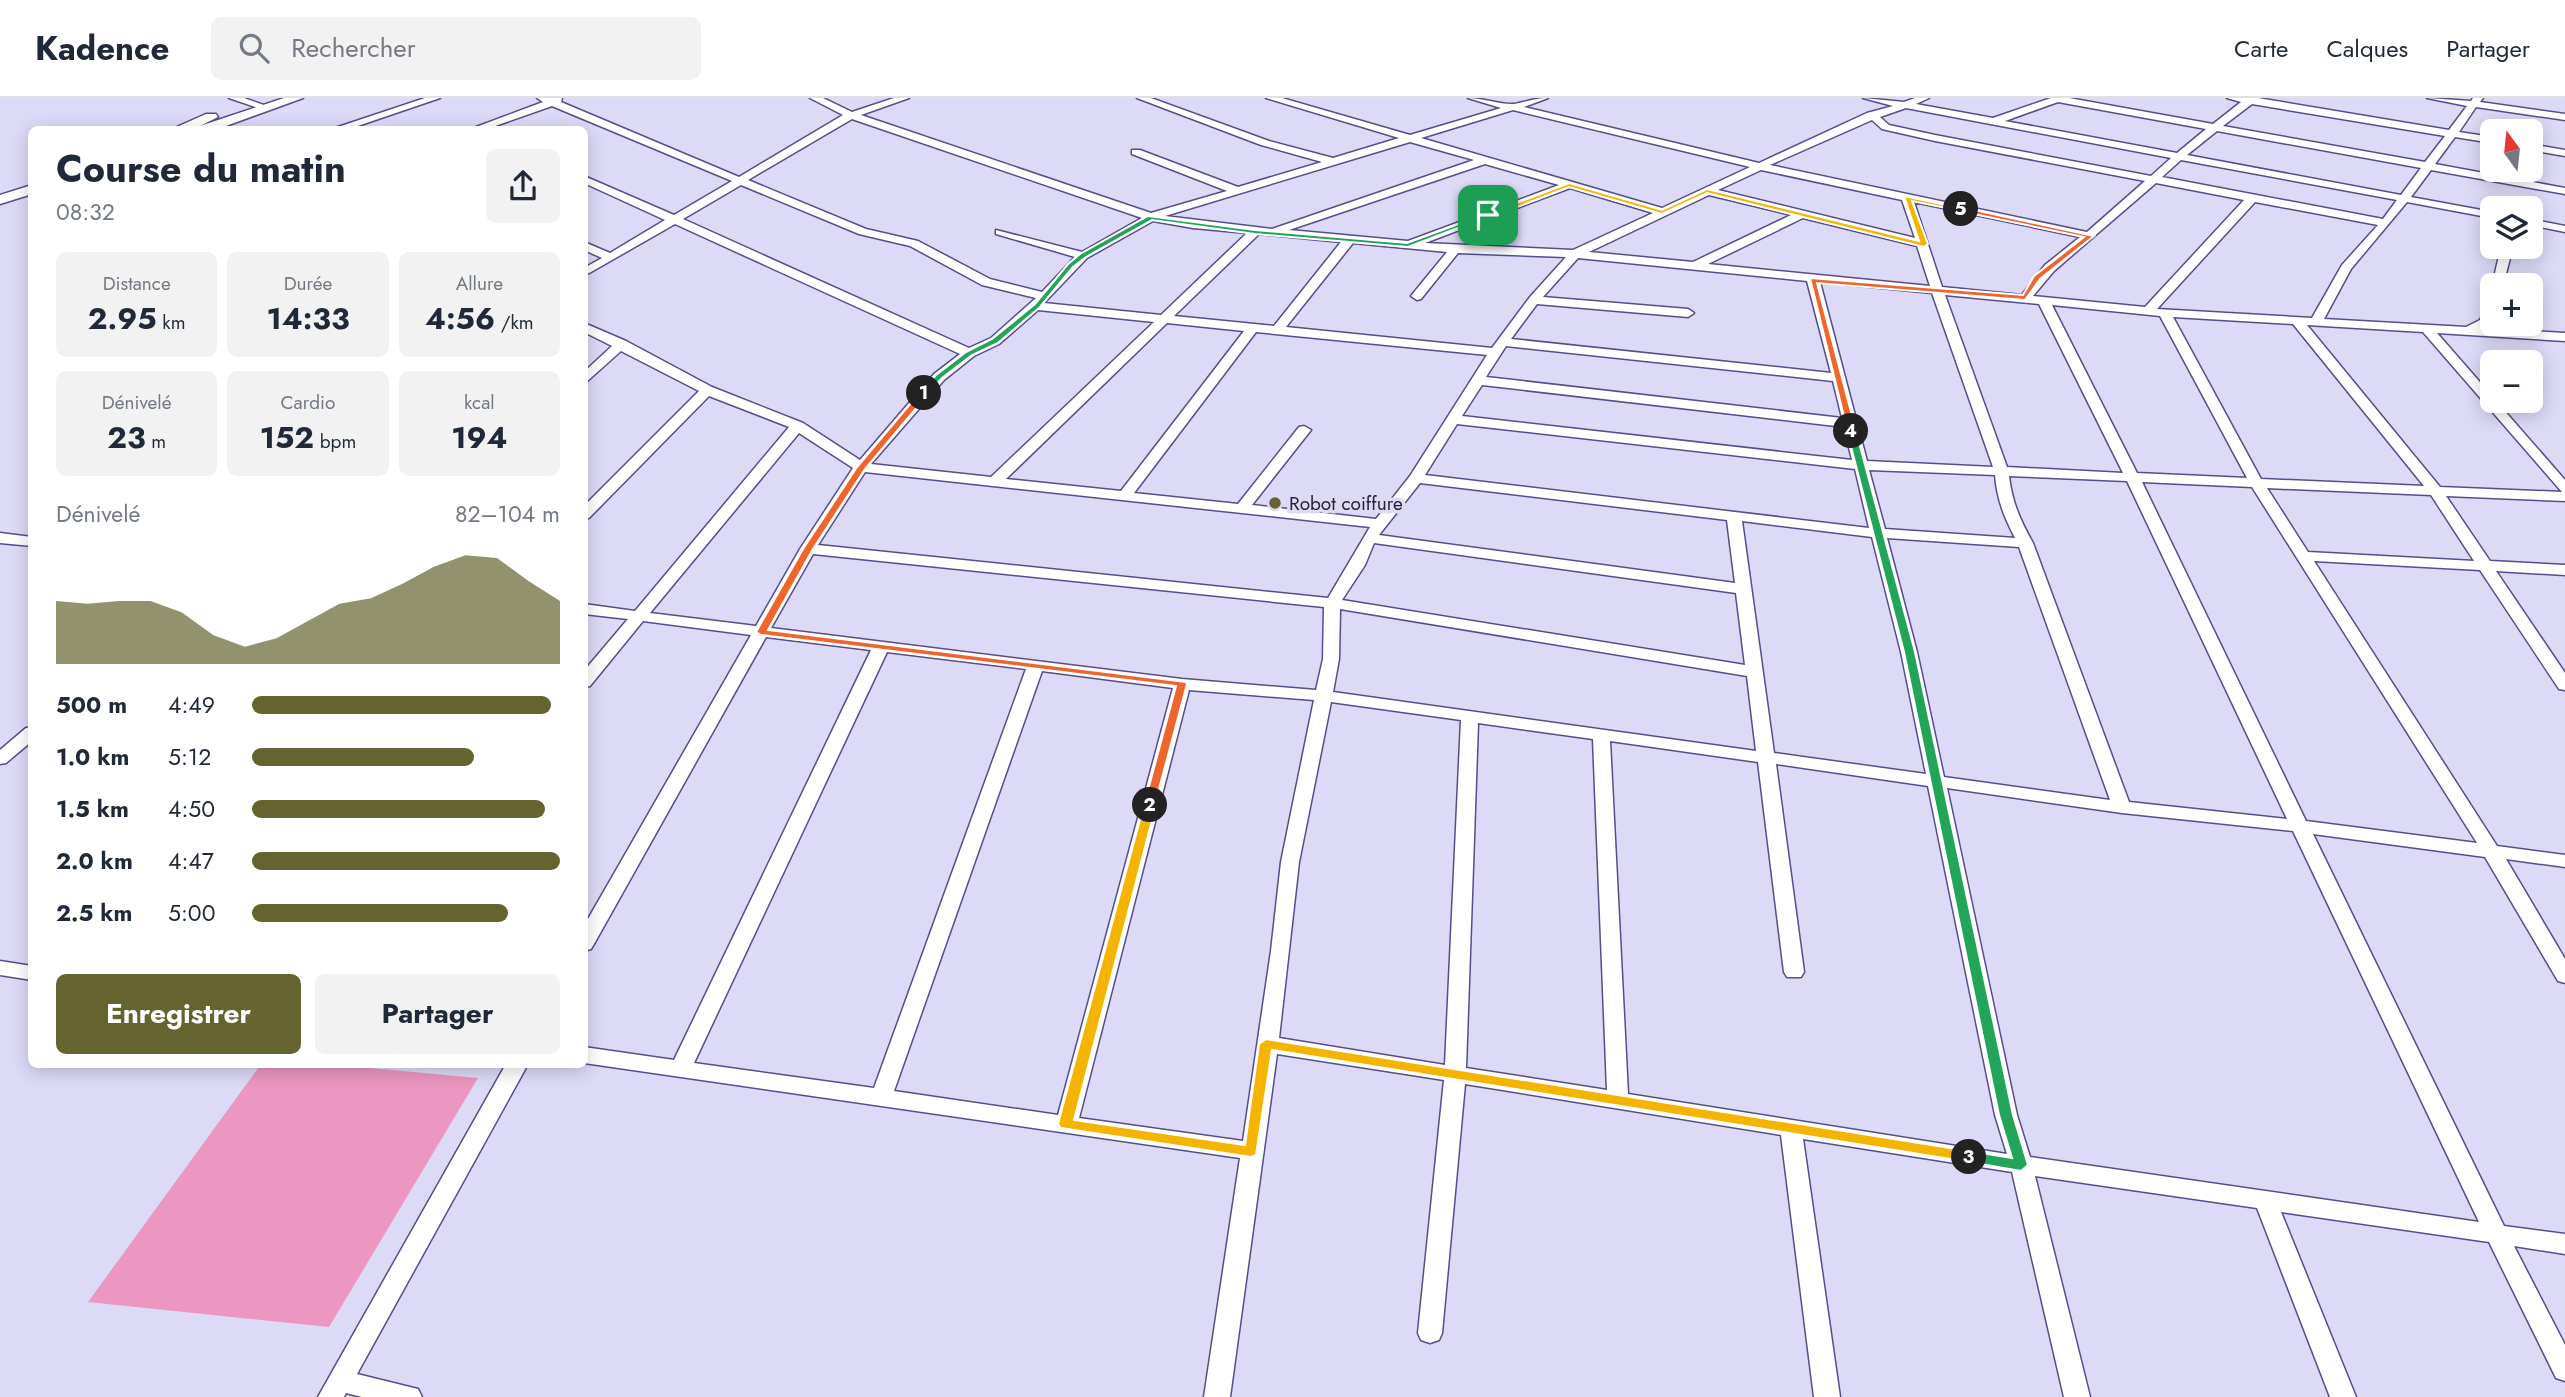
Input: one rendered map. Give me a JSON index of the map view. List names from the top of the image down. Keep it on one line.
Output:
{"places":["Robot coiffure"],"north":"top","page":{"header":"Kadence","search":"Rechercher","nav":["Carte","Calques","Partager"],"map_buttons":["+","−"],"heading":["Course du matin","08:32"],"pins":["5","1","4","2","3"],"stats":[["Distance","2.95 km"],["Durée","14:33"],["Allure","4:56 /km"],["Dénivelé","23 m"],["Cardio","152 bpm"],["kcal","194"]],"chart":["Dénivelé","82–104 m"],"list":[{"name":"500 m","note":"4:49"},{"name":"1.0 km","note":"5:12"},{"name":"1.5 km","note":"4:50"},{"name":"2.0 km","note":"4:47"},{"name":"2.5 km","note":"5:00"}],"buttons":["Enregistrer","Partager"]}}
